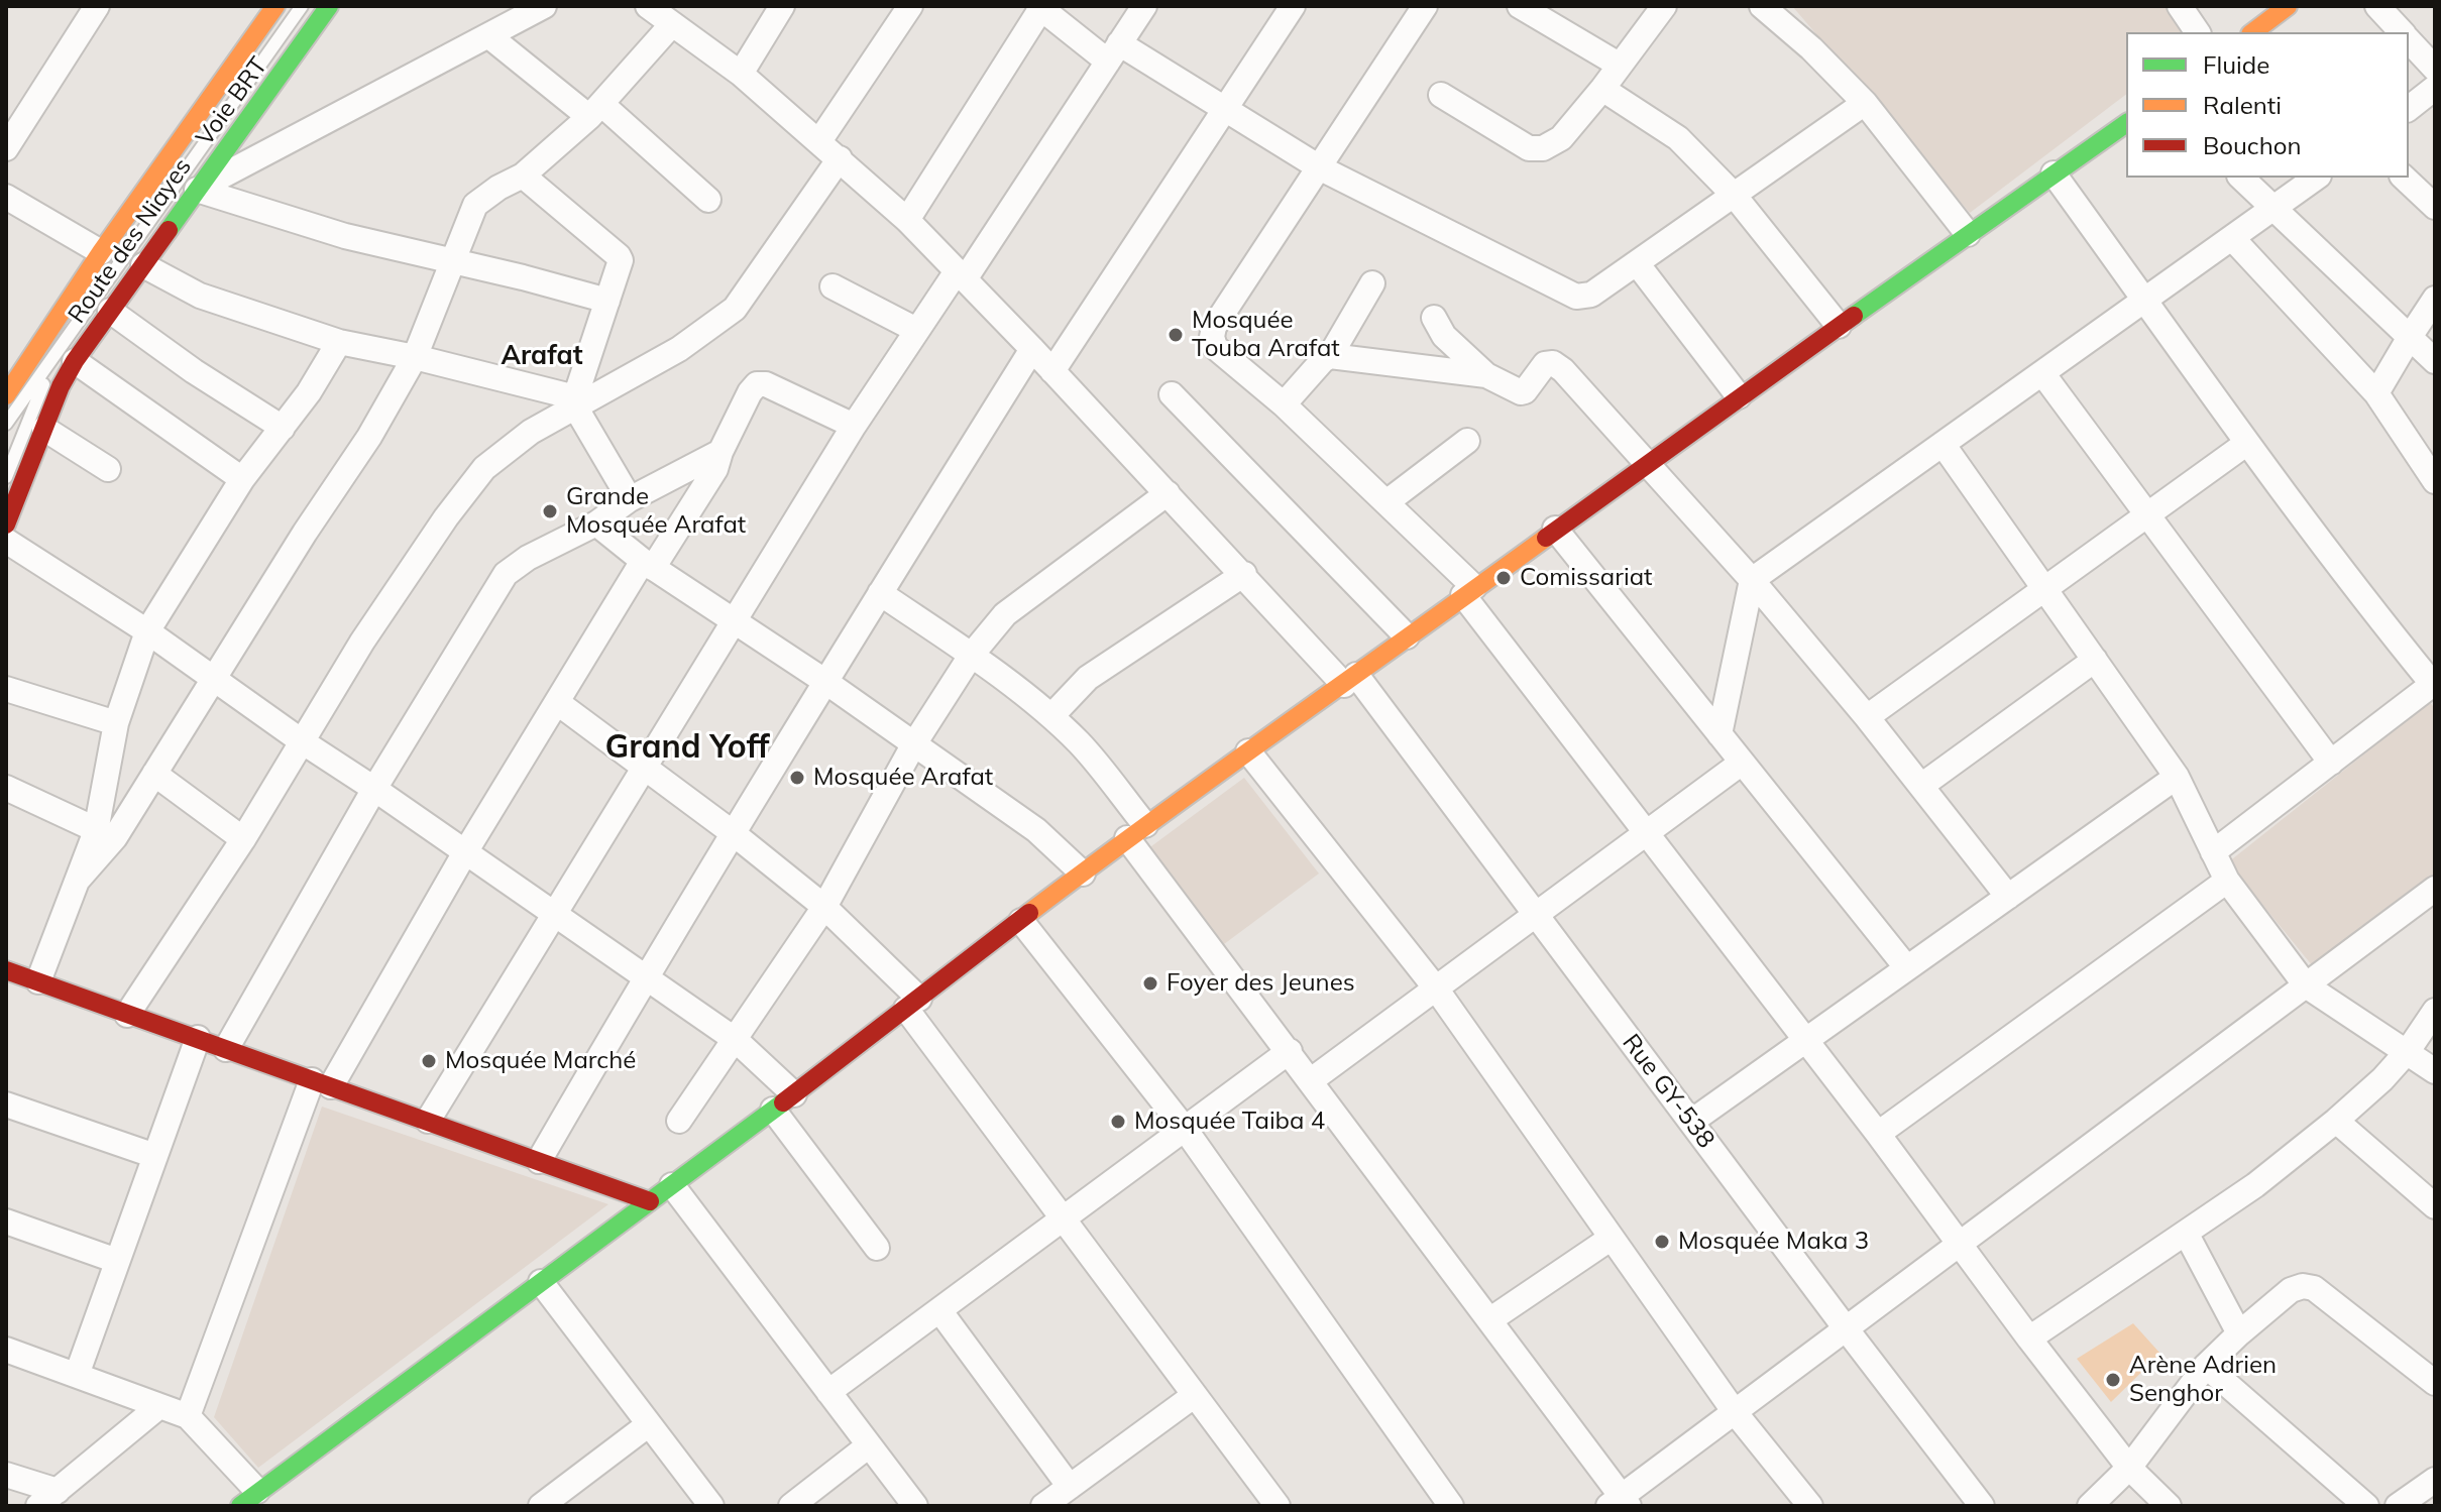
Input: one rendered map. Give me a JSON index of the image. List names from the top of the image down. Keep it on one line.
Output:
{"streets":{"street":["Route des Niayes","Rue GY-538"],"lane":["Voie BRT"]},"crossings":[["Voie BRT","Route des Niayes"]],"districts":["Arafat","Grand Yoff"],"places":["Mosquée Touba Arafat","Grande Mosquée Arafat","Comissariat","Mosquée Arafat","Foyer des Jeunes","Mosquée Marché","Mosquée Taiba 4","Mosquée Maka 3","Arène Adrien Senghor"],"legend":["Fluide","Ralenti","Bouchon"]}
